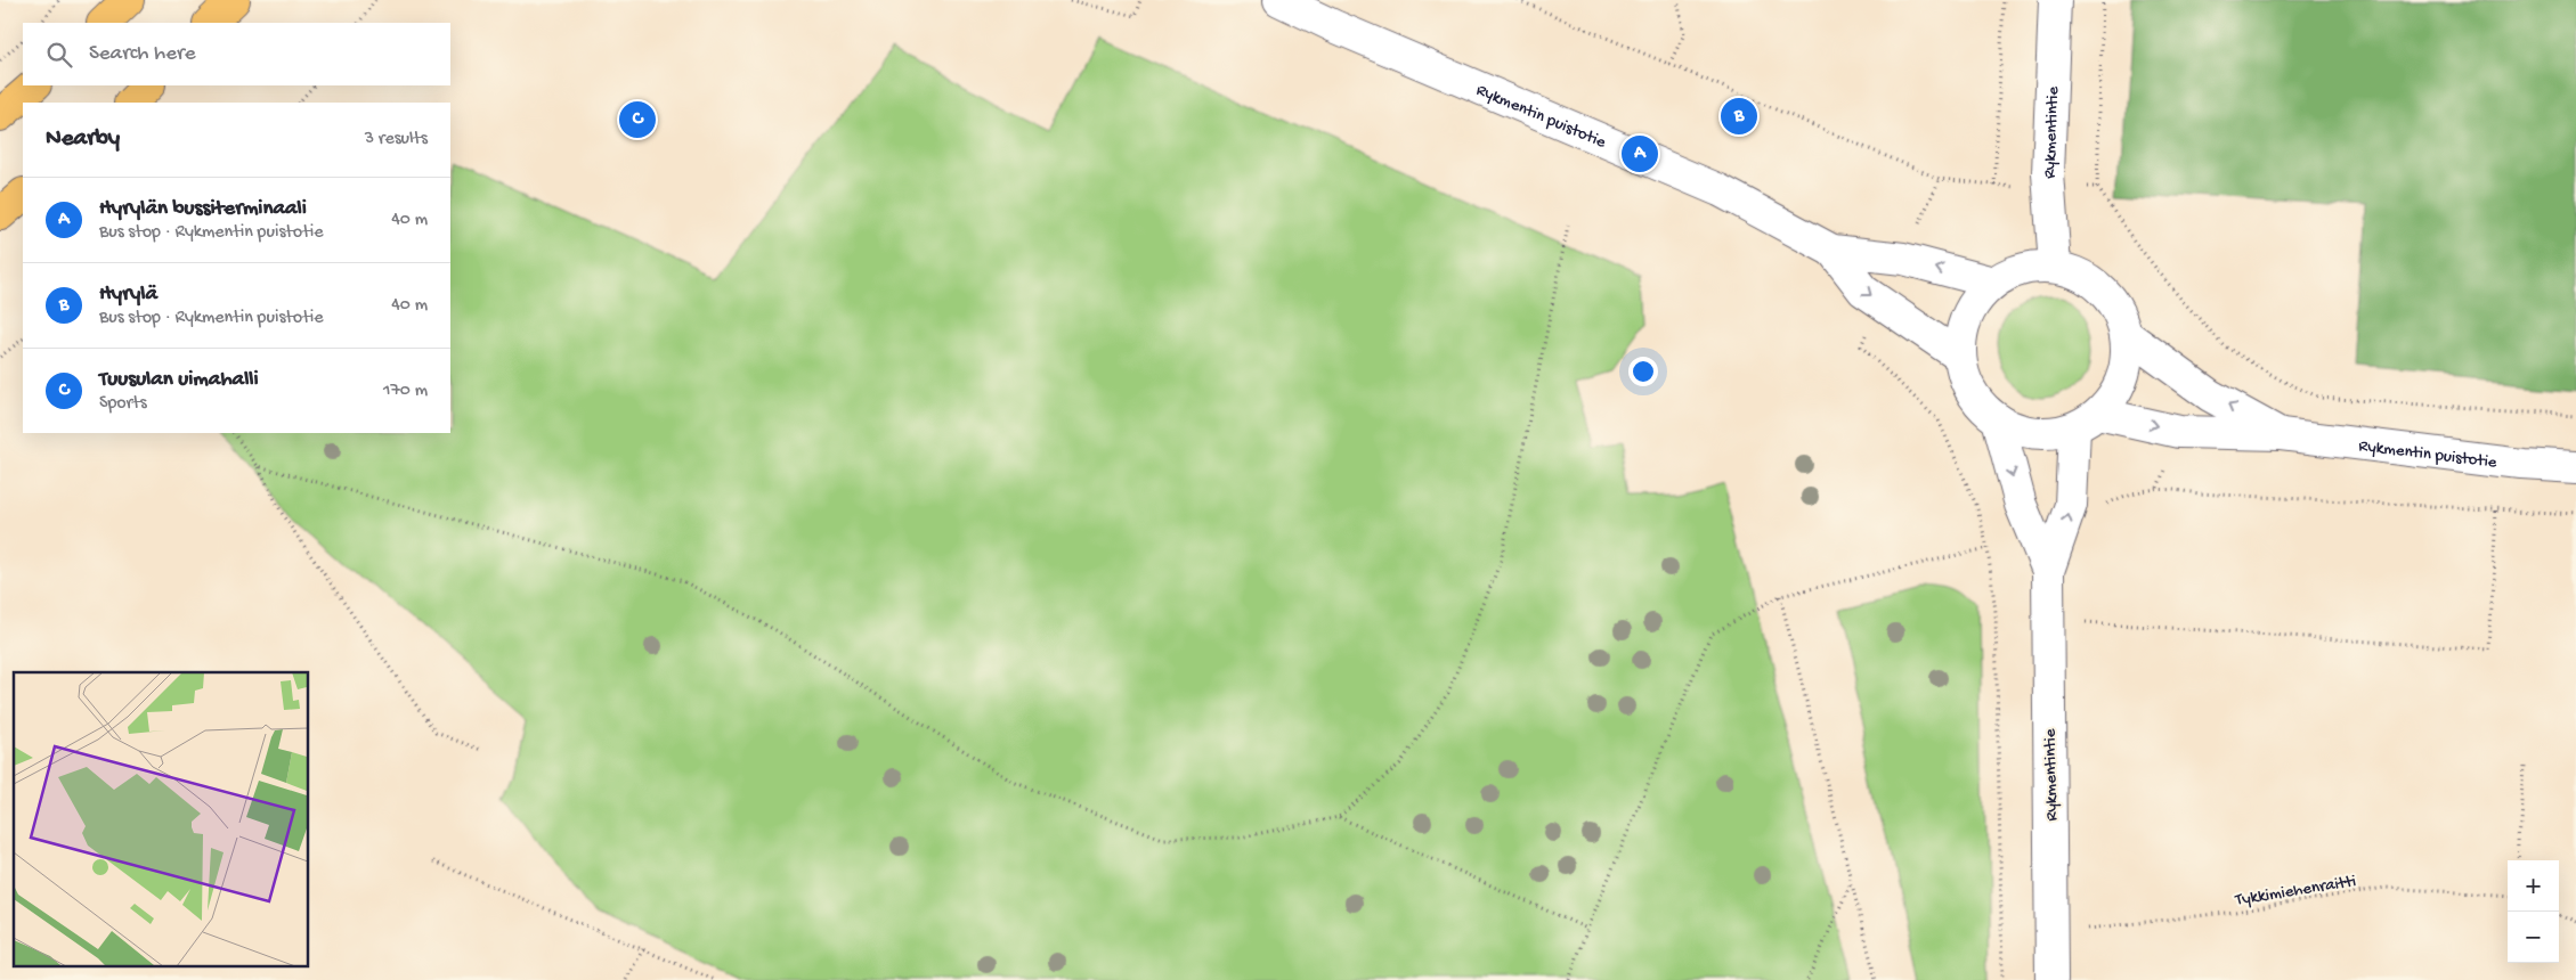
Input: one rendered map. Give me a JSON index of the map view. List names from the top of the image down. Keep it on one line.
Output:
{"streets":{"street":["Rykmentin puistotie","Rykmentintie"],"path":["Tykkimiehenraitti"]},"crossings":[["Rykmentin puistotie","Rykmentintie"]],"page":{"search":"Search here","pins":["B","C","A"],"heading":["Nearby","3 results"],"list":[{"mark":"A","name":"Hyrylän bussiterminaali","note":"Bus stop · Rykmentin puistotie","value":"40 m"},{"mark":"B","name":"Hyrylä","note":"Bus stop · Rykmentin puistotie","value":"40 m"},{"mark":"C","name":"Tuusulan uimahalli","note":"Sports","value":"170 m"}],"map_buttons":["+","−"]}}
